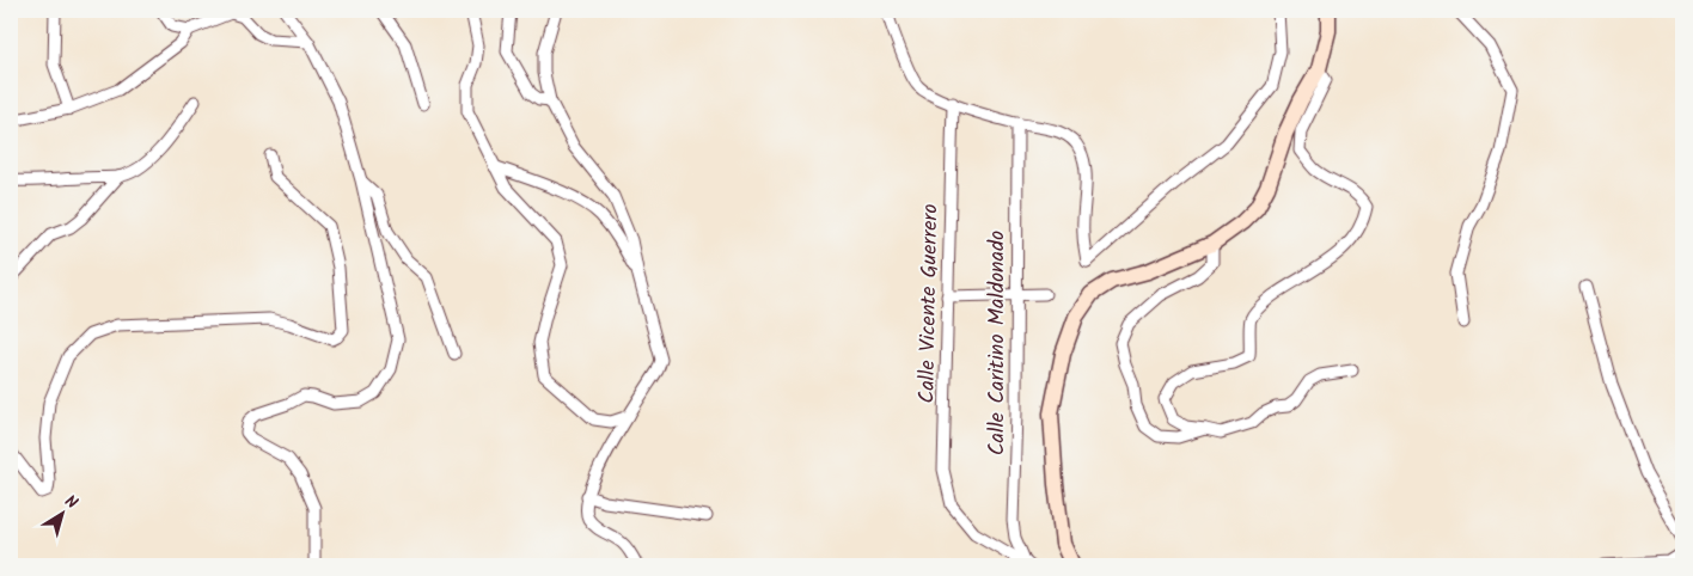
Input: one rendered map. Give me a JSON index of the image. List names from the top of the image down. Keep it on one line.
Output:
{"streets":{"street":["Calle Vicente Guerrero","Calle Caritino Maldonado"]},"crossings":[["Calle Vicente Guerrero","Calle Caritino Maldonado"]],"north":"top right"}
